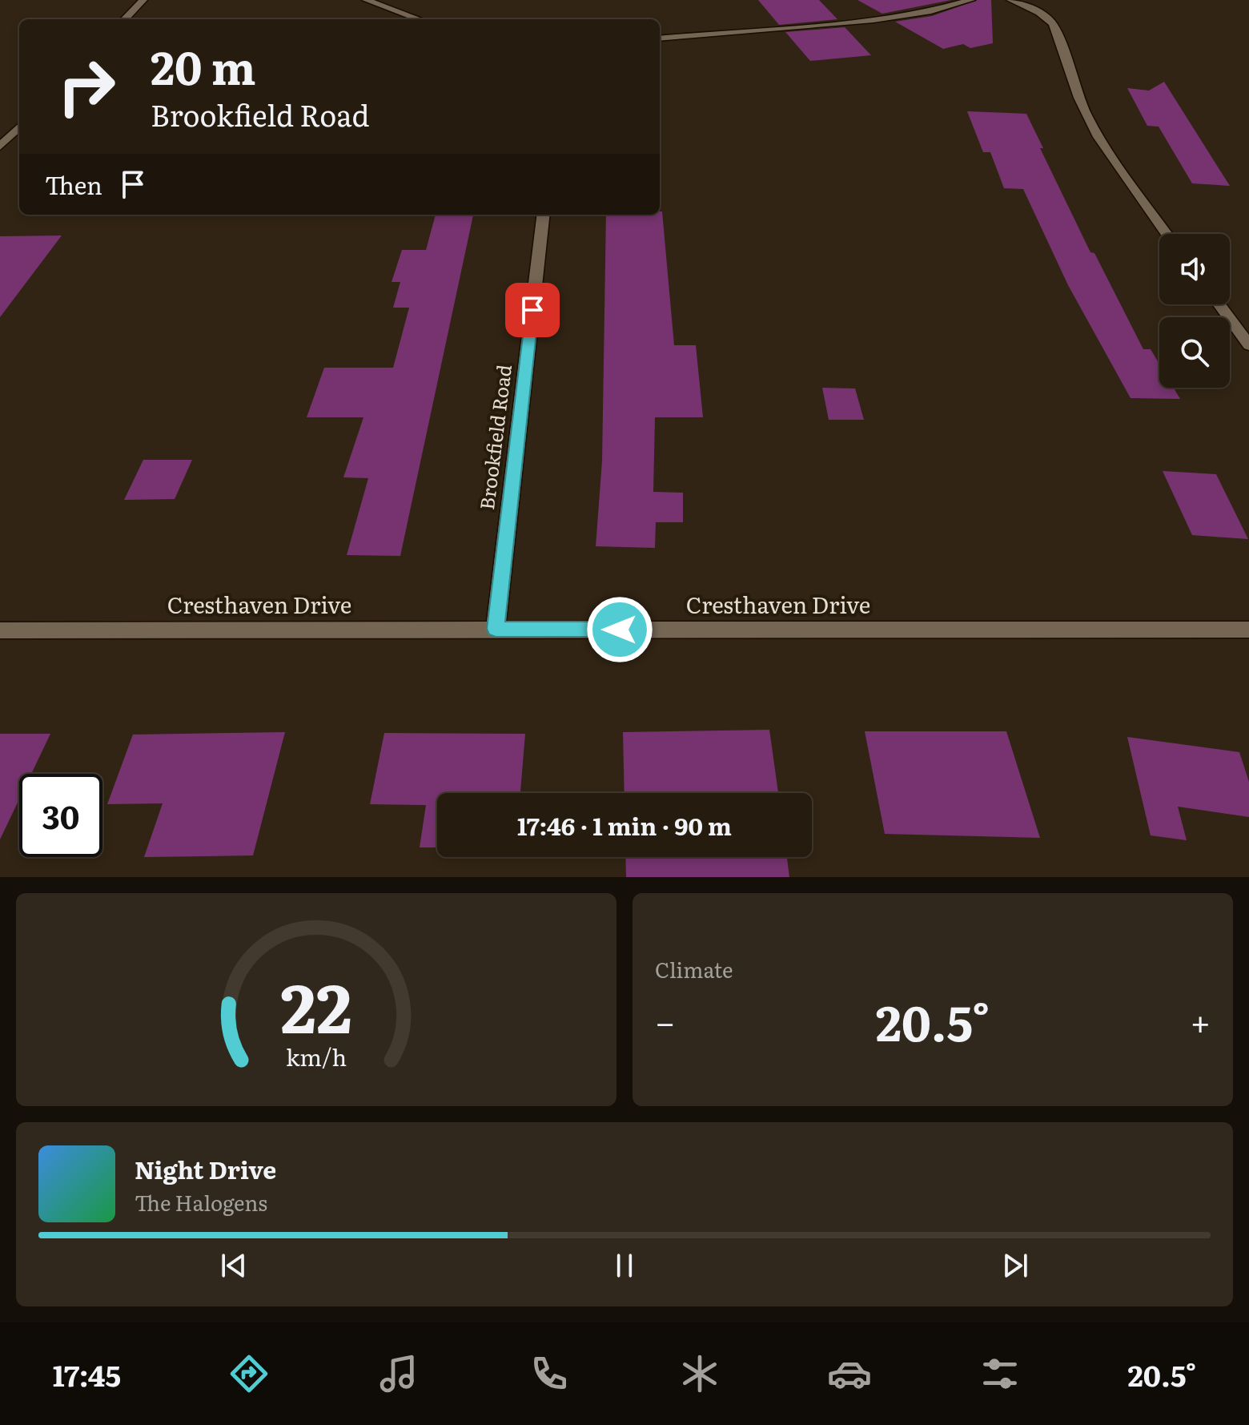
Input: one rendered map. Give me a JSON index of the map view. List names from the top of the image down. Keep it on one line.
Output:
{"streets":{"street":["Brookfield Road","Cresthaven Drive"]},"crossings":[["Brookfield Road","Cresthaven Drive"]],"page":{"turn":["20 m","Brookfield Road"],"then":"Then","limit":"30","trip":"17:46 · 1 min · 90 m","tile":"Climate","heat":["−","20.5°","+"],"song":["Night Drive","The Halogens"],"tabs":["17:45","20.5°"],"gauge":["22","km/h"]}}
